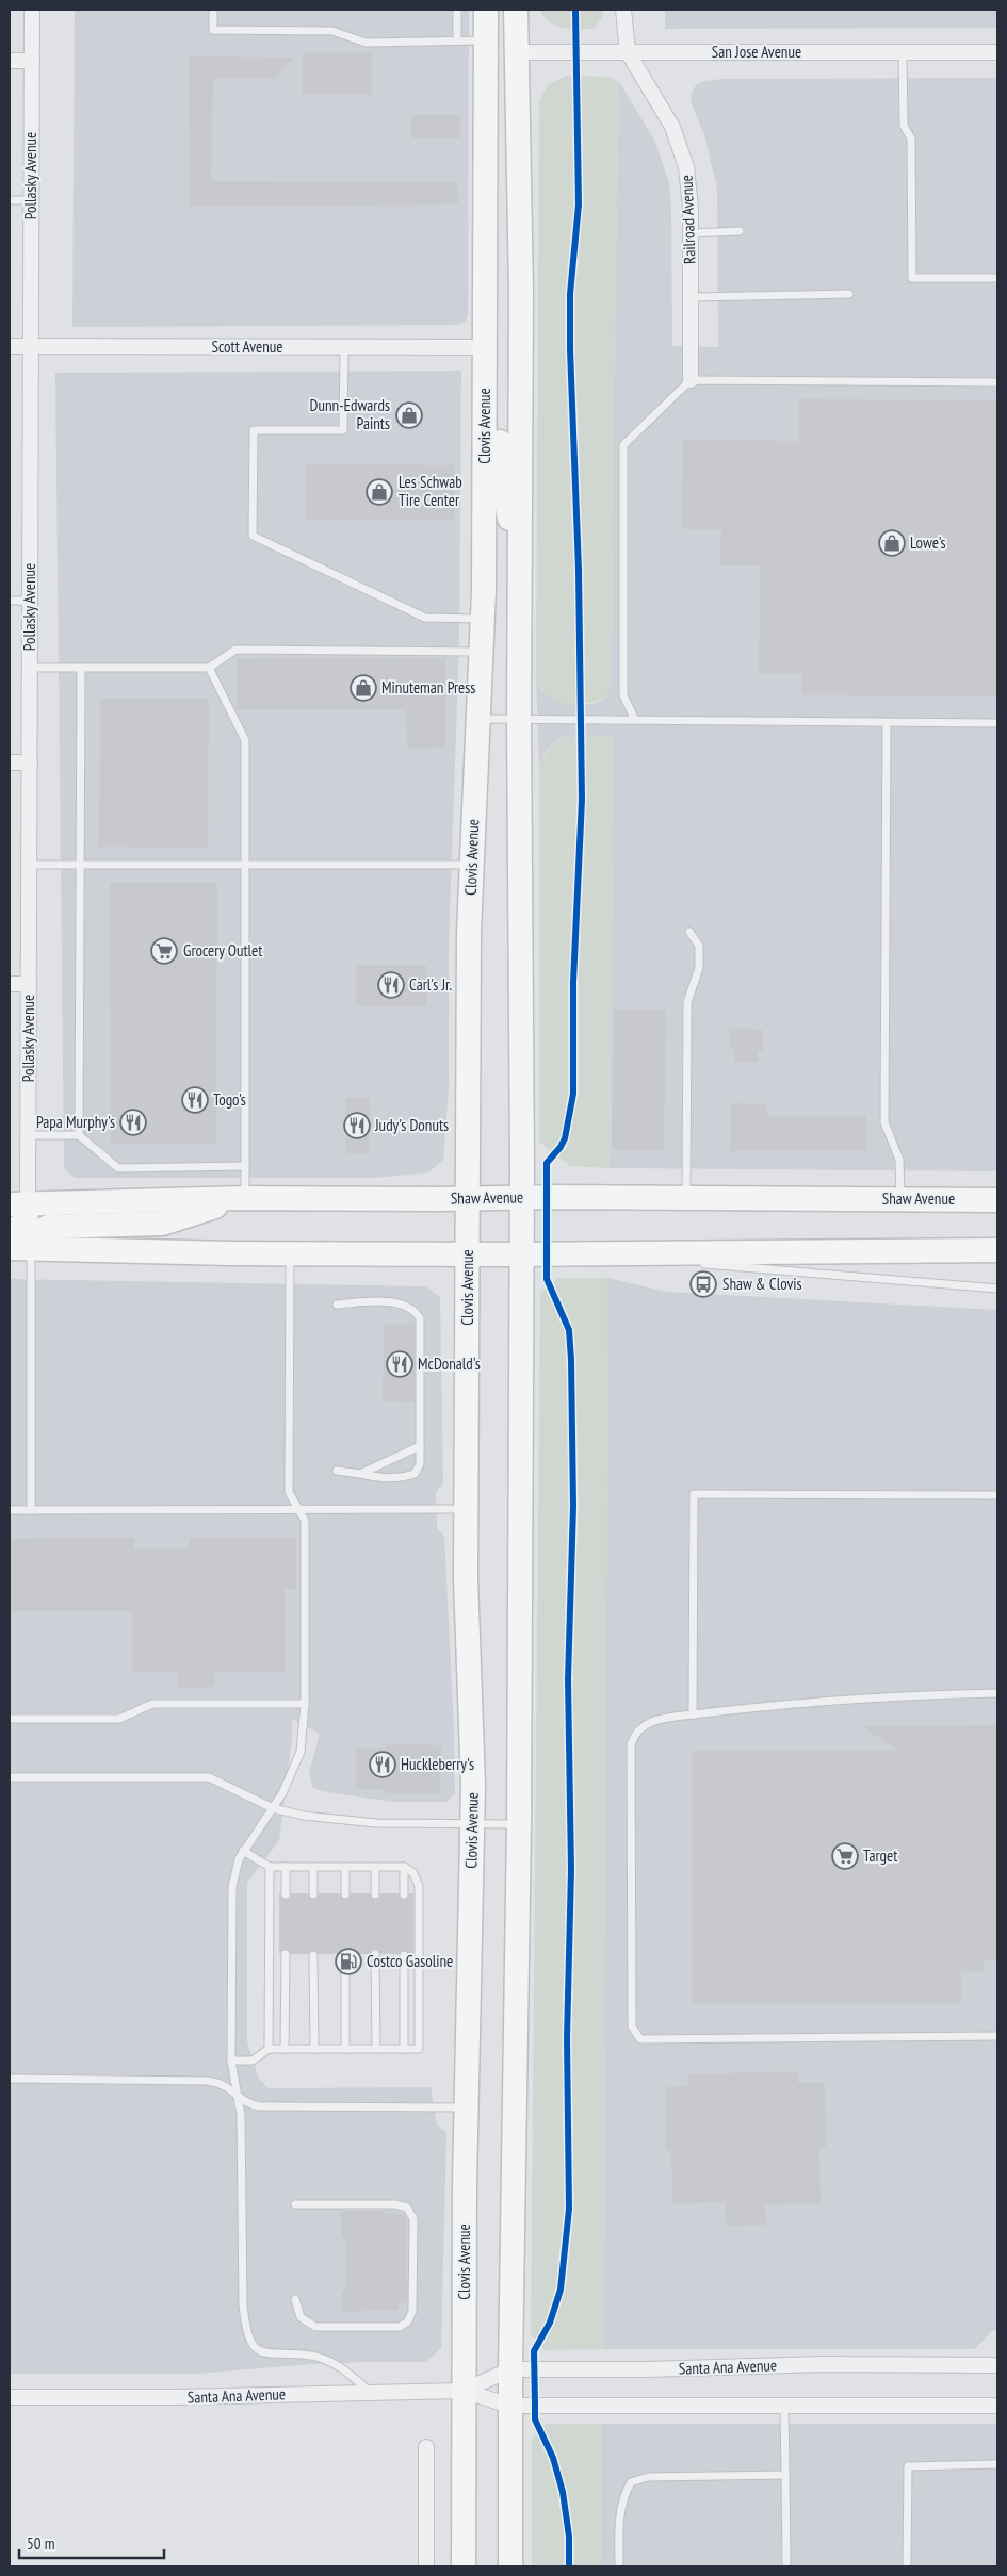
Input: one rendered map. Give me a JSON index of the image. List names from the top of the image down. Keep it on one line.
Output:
{"streets":{"main road":["Clovis Avenue","Shaw Avenue"],"street":["San Jose Avenue","Pollasky Avenue","Railroad Avenue","Scott Avenue","Santa Ana Avenue"]},"crossings":[["San Jose Avenue","Railroad Avenue"],["Pollasky Avenue","Scott Avenue"],["Pollasky Avenue","Shaw Avenue"],["Scott Avenue","Clovis Avenue"],["Clovis Avenue","Shaw Avenue"],["Clovis Avenue","Santa Ana Avenue"]],"places":{"shop":["Dunn-Edwards Paints","Les Schwab Tire Center","Lowe's","Minuteman Press"],"supermarket":["Grocery Outlet","Target"],"restaurant":["Carl's Jr.","Togo's","Papa Murphy's","Judy's Donuts","McDonald's","Huckleberry's"],"bus stop":["Shaw & Clovis"],"fuel station":["Costco Gasoline"]},"scale_bar":"50 m"}
